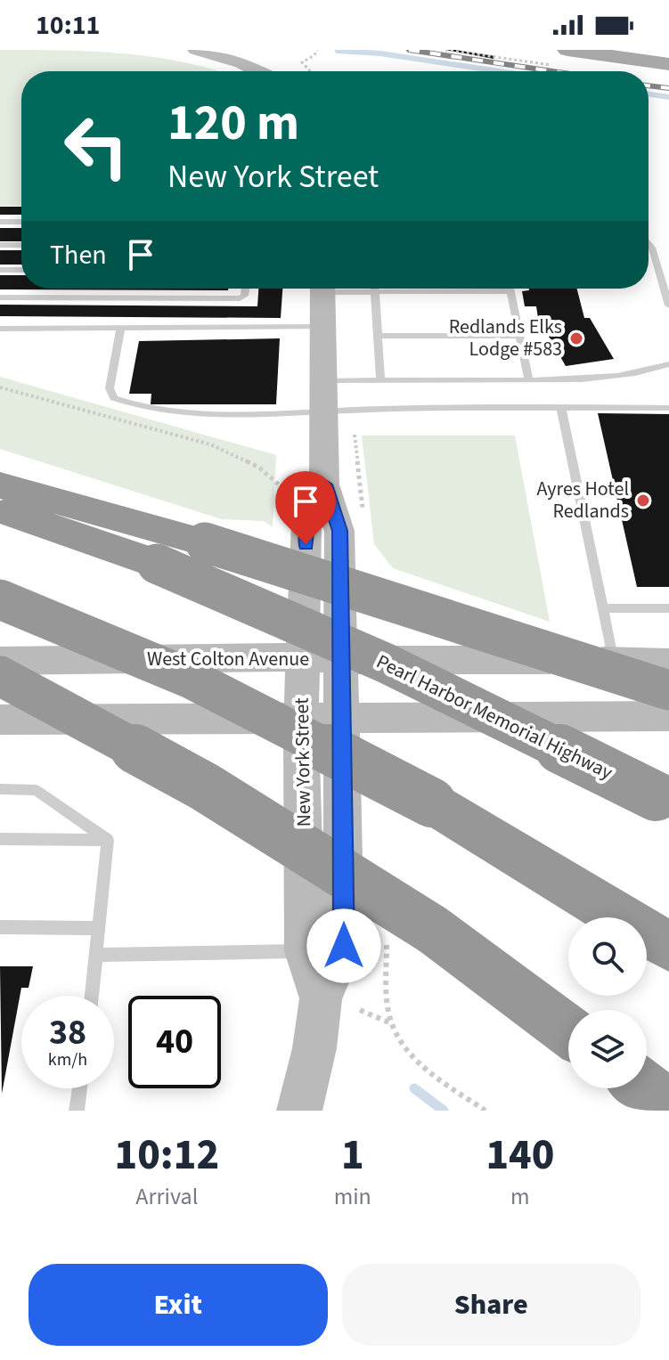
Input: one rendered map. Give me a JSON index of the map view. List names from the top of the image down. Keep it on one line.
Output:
{"streets":{"highway":["Pearl Harbor Memorial Highway"],"street":["West Colton Avenue","New York Street"]},"crossings":[["West Colton Avenue","New York Street"]],"places":["Redlands Elks Lodge #583","Ayres Hotel Redlands"],"page":{"status":"10:11","turn":["120 m","New York Street"],"then":"Then","speed":"38 km/h","limit":"40","eta":["10:12","Arrival","1","min","140","m"],"buttons":["Exit","Share"]}}
